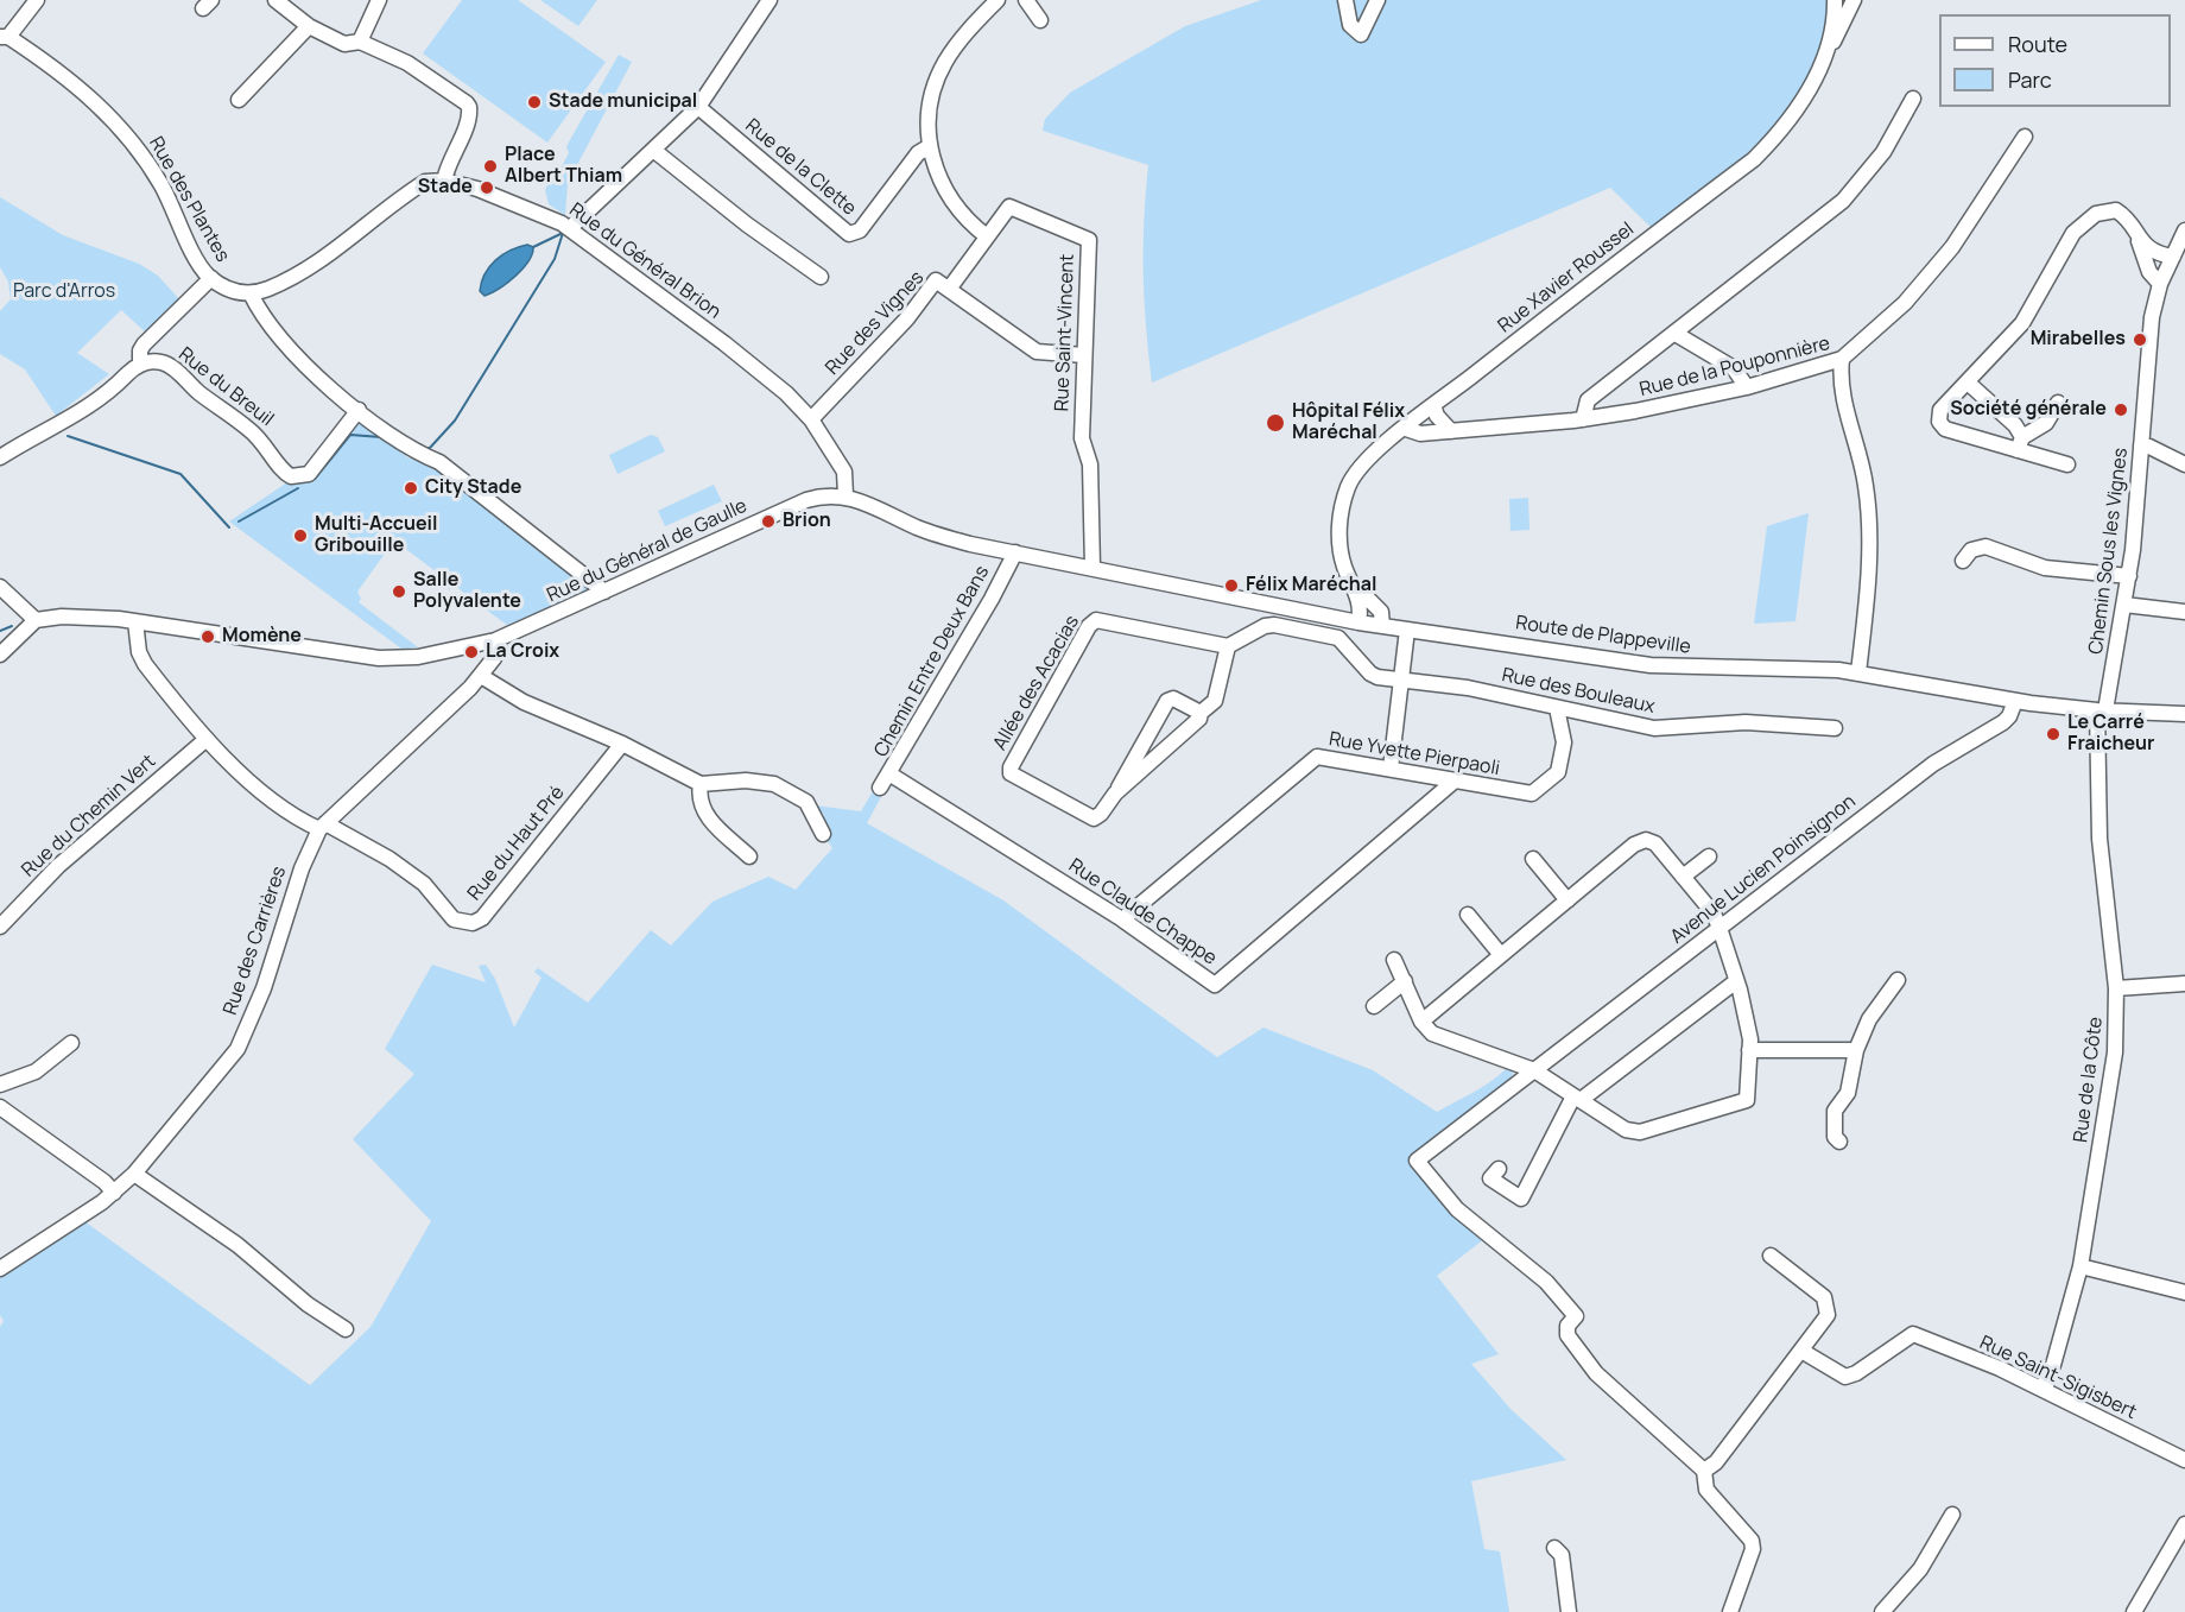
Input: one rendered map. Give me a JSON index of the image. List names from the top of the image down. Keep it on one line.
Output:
{"streets":{"street":["Rue de la Clette","Rue des Plantes","Rue du Général Brion","Rue Xavier Roussel","Rue des Vignes","Rue Saint-Vincent","Rue de la Pouponnière","Rue du Breuil","Rue du Général de Gaulle","Chemin Sous les Vignes","Route de Plappeville","Chemin Entre Deux Bans","Allée des Acacias","Rue des Bouleaux","Rue Yvette Pierpaoli","Rue du Chemin Vert","Rue du Haut Pré","Avenue Lucien Poinsignon","Rue Claude Chappe","Rue des Carrières","Rue de la Côte","Rue Saint-Sigisbert"]},"crossings":[["Rue du Général Brion","Rue des Vignes"],["Rue du Général Brion","Rue du Général de Gaulle"],["Rue Xavier Roussel","Rue de la Pouponnière"],["Rue Xavier Roussel","Route de Plappeville"],["Rue des Vignes","Rue Saint-Vincent"],["Rue Saint-Vincent","Rue du Général de Gaulle"],["Rue de la Pouponnière","Route de Plappeville"],["Rue du Général de Gaulle","Route de Plappeville"],["Rue du Général de Gaulle","Chemin Entre Deux Bans"],["Rue du Général de Gaulle","Rue du Haut Pré"],["Rue du Général de Gaulle","Rue des Carrières"],["Chemin Sous les Vignes","Route de Plappeville"],["Chemin Sous les Vignes","Rue de la Côte"],["Route de Plappeville","Avenue Lucien Poinsignon"],["Route de Plappeville","Rue de la Côte"],["Chemin Entre Deux Bans","Rue Claude Chappe"],["Rue des Bouleaux","Rue Yvette Pierpaoli"],["Rue Yvette Pierpaoli","Rue Claude Chappe"],["Rue du Chemin Vert","Rue du Haut Pré"],["Rue du Haut Pré","Rue des Carrières"],["Rue de la Côte","Rue Saint-Sigisbert"]],"parks":["Parc d'Arros"],"places":["Stade municipal","Place Albert Thiam","Stade","Mirabelles","Société générale","Hôpital Félix Maréchal","City Stade","Brion","Multi-Accueil Gribouille","Félix Maréchal","Salle Polyvalente","Momène","La Croix","Le Carré Fraicheur"],"legend":["Route","Parc"]}
